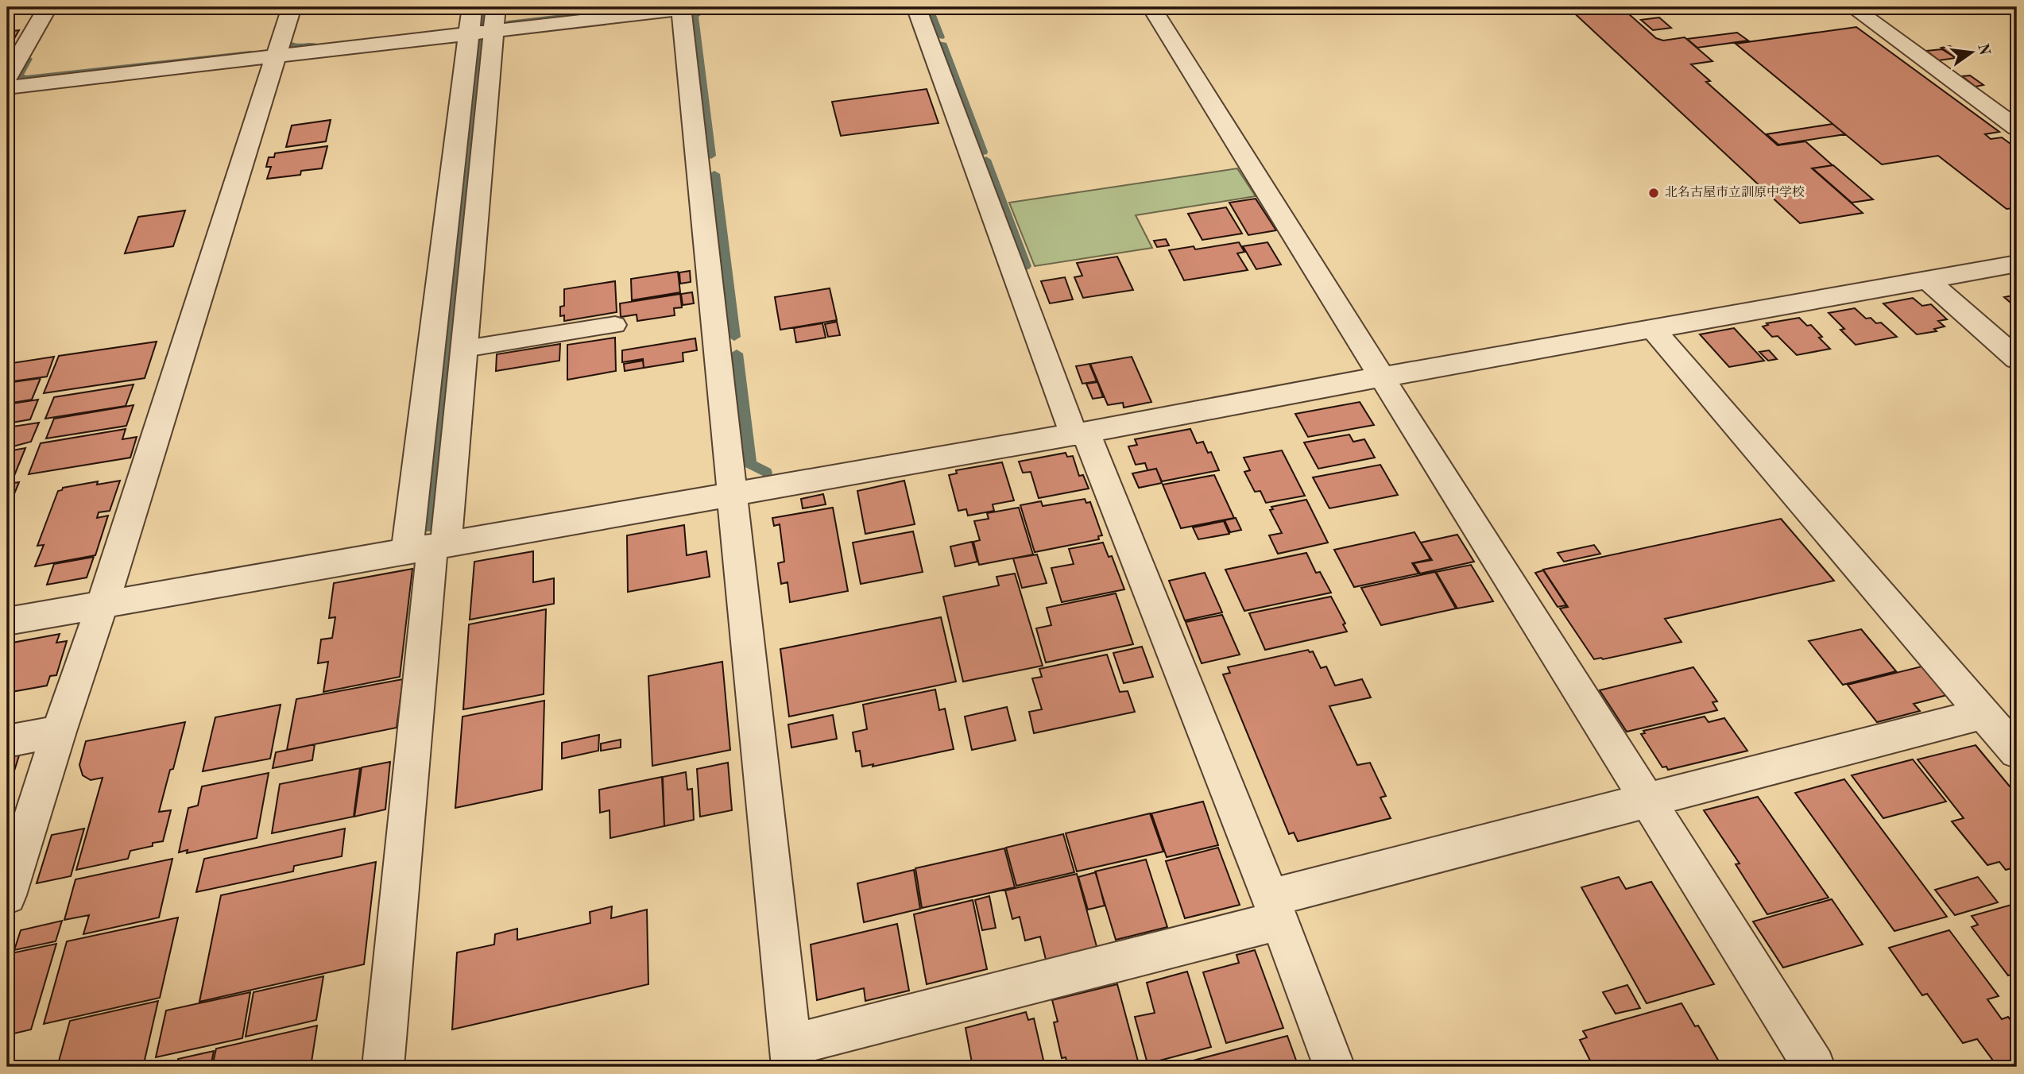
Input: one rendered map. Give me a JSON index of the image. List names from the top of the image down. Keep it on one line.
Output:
{"places":["北名古屋市立訓原中学校"],"north":"right"}
